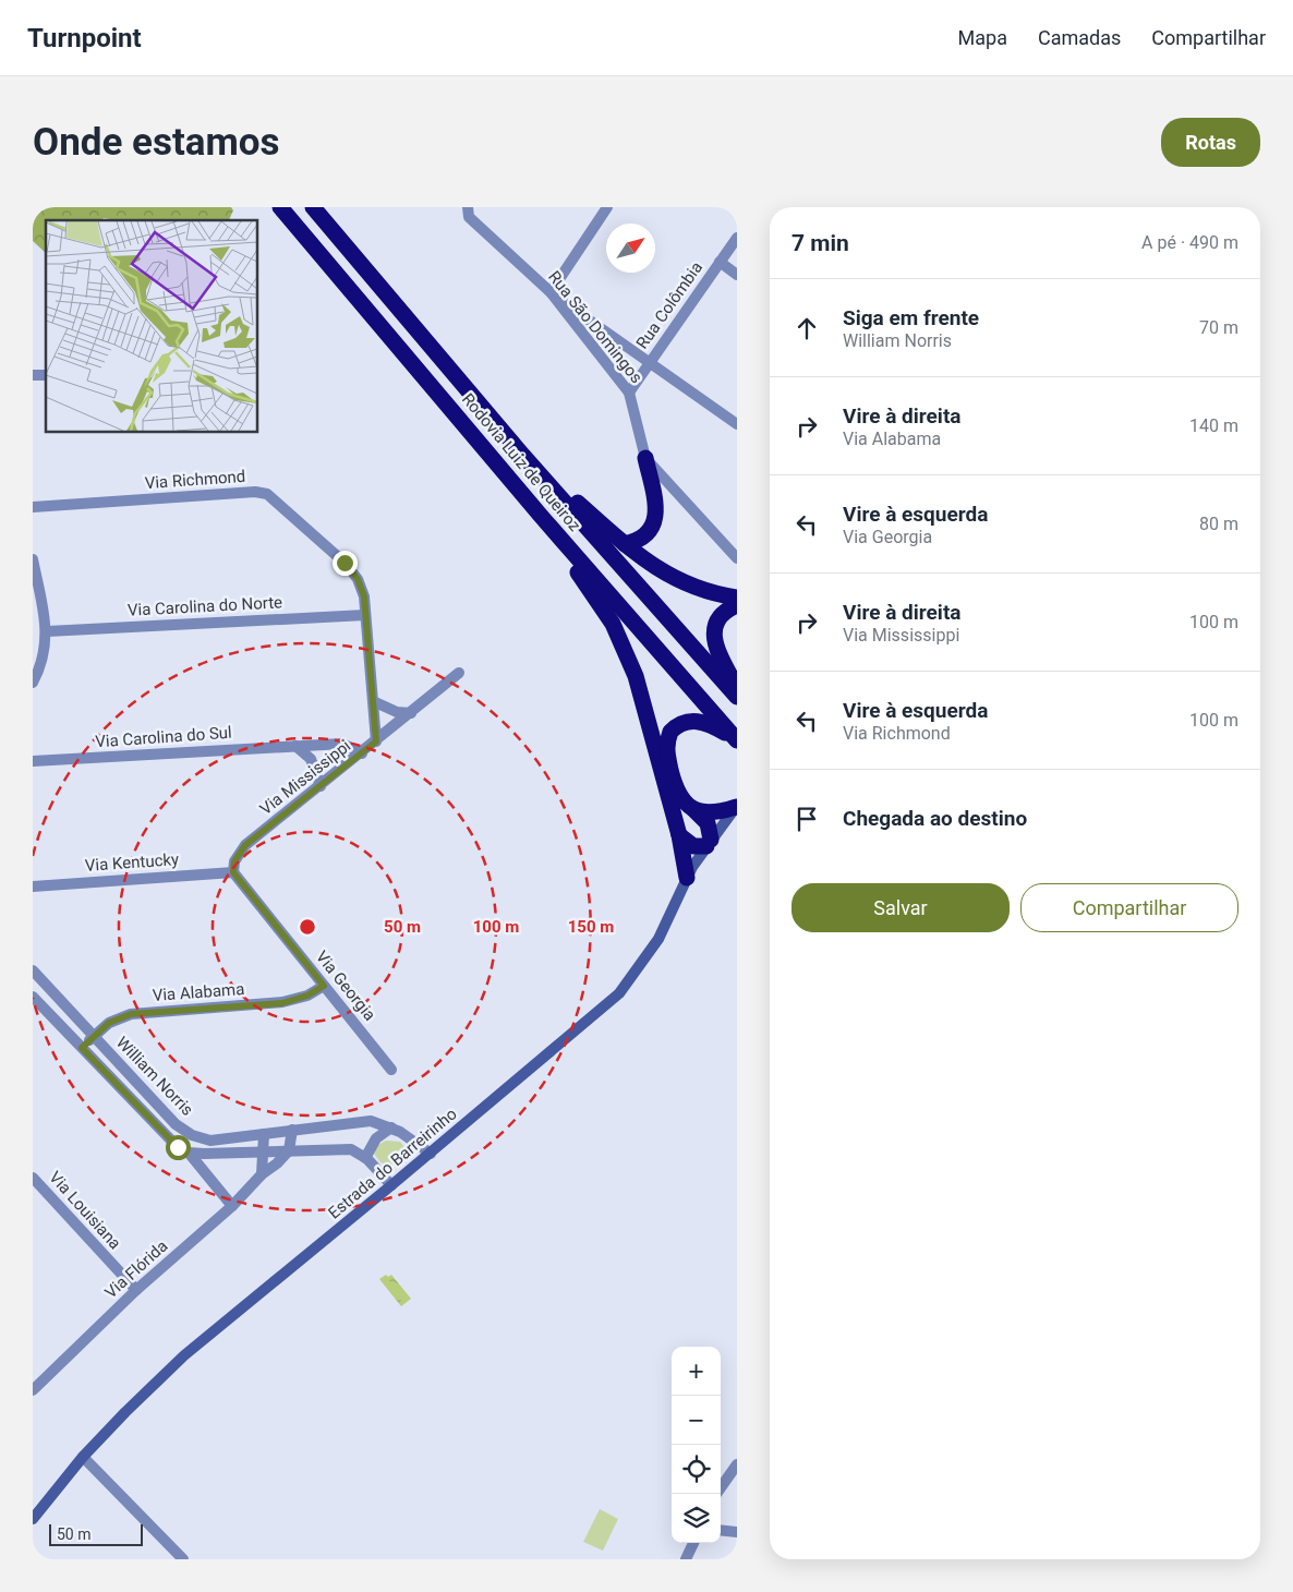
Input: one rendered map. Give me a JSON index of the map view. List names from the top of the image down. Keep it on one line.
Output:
{"streets":{"highway":["Rodovia Luiz de Queiroz"],"main road":["Estrada do Barreirinho"],"street":["Rua Colômbia","Rua São Domingos","Via Richmond","Via Carolina do Norte","Via Carolina do Sul","Via Mississippi","Via Kentucky","Via Georgia","Via Alabama","William Norris","Via Louisiana","Via Flórida"]},"crossings":[["Rua Colômbia","Rua São Domingos"],["Via Richmond","Via Carolina do Norte"],["Via Richmond","Via Mississippi"],["Via Carolina do Sul","Via Mississippi"],["Via Mississippi","Via Kentucky"],["Via Mississippi","Via Georgia"],["Via Kentucky","Via Georgia"],["Via Georgia","Via Alabama"],["Via Alabama","William Norris"],["William Norris","Via Flórida"],["Via Louisiana","Via Flórida"]],"scale_bar":"50 m","north":"top right","page":{"header":"Turnpoint","nav":["Mapa","Camadas","Compartilhar"],"buttons":["Rotas",["Salvar","Compartilhar"]],"title":"Onde estamos","heading":["7 min","A pé · 490 m"],"list":[["Siga em frente","William Norris","70 m"],["Vire à direita","Via Alabama","140 m"],["Vire à esquerda","Via Georgia","80 m"],["Vire à direita","Via Mississippi","100 m"],["Vire à esquerda","Via Richmond","100 m"],"Chegada ao destino"],"map_buttons":["+","−"],"scale":"50 m"},"rings":["50 m","100 m","150 m"]}
